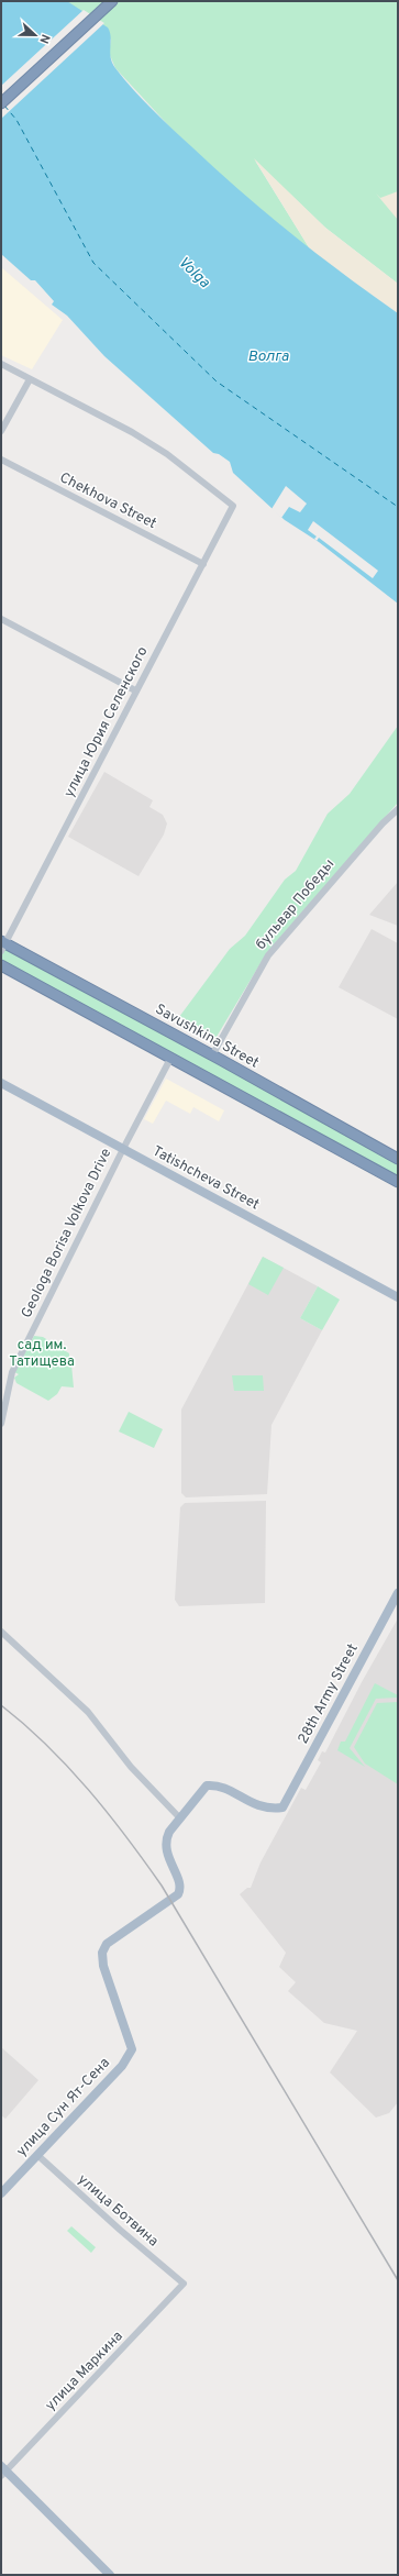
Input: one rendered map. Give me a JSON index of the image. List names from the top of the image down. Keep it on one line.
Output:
{"streets":{"highway":["Savushkina Street"],"main road":["Tatishcheva Street","28th Army Street","улица Сун Ят-Сена"],"street":["Chekhova Street","улица Юрия Селенского","бульвар Победы","Geologa Borisa Volkova Drive","улица Ботвина","улица Маркина"]},"crossings":[["Chekhova Street","улица Юрия Селенского"],["улица Юрия Селенского","Savushkina Street"],["бульвар Победы","Savushkina Street"],["Tatishcheva Street","Geologa Borisa Volkova Drive"],["28th Army Street","улица Сун Ят-Сена"],["улица Сун Ят-Сена","улица Ботвина"],["улица Ботвина","улица Маркина"]],"water":["Volga","Волга"],"parks":["сад им. Татищева"],"north":"right"}
